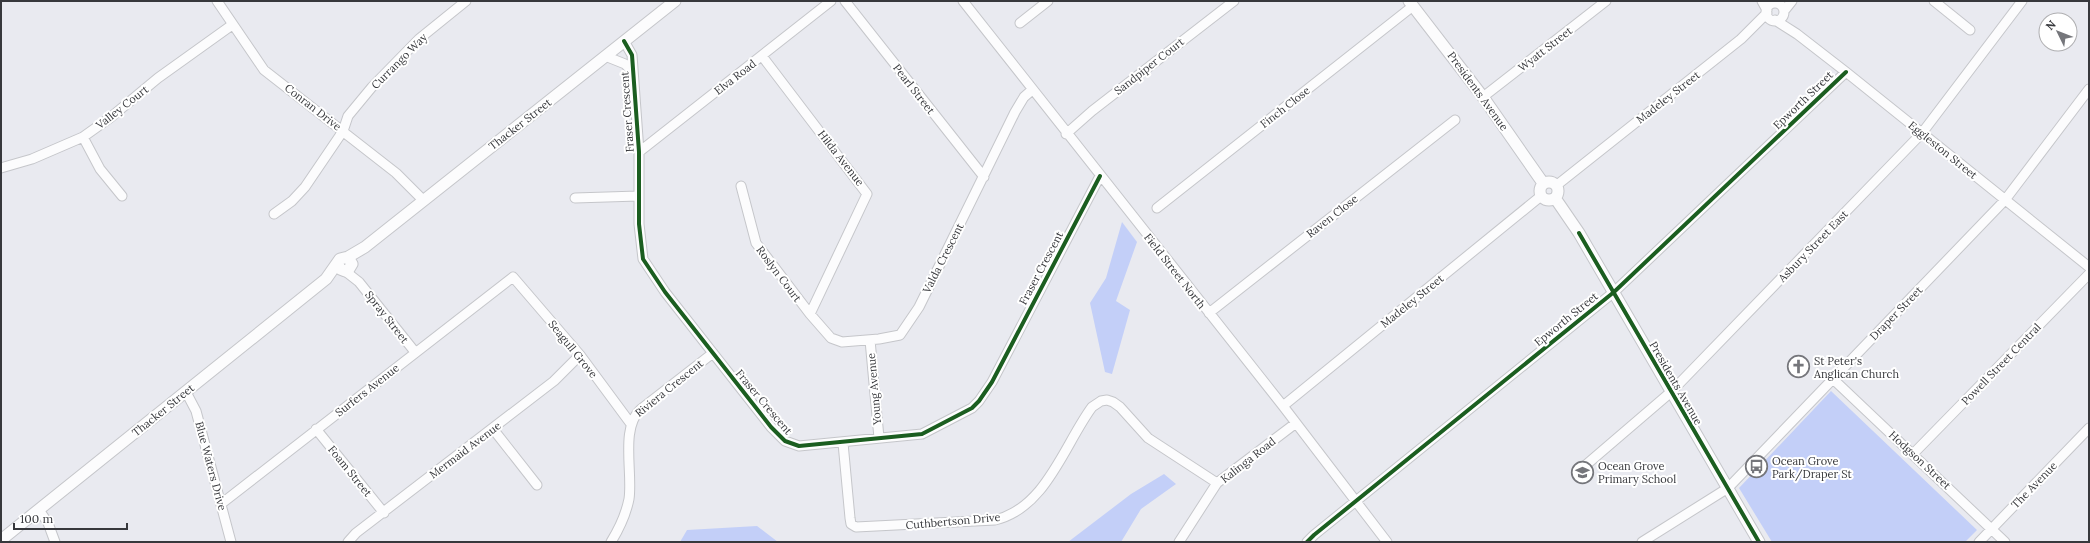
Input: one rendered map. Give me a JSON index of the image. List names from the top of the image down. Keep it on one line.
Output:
{"streets":{"street":["Wyatt Street","Currango Way","Sandpiper Court","Elva Road","Pearl Street","Presidents Avenue","Madeley Street","Epworth Street","Valley Court","Conran Drive","Finch Close","Fraser Crescent","Thacker Street","Eggleston Street","Hilda Avenue","Raven Close","Asbury Street East","Valda Crescent","Field Street North","Roslyn Court","Draper Street","Spray Street","Seagull Grove","Powell Street Central","Riviera Crescent","Young Avenue","Surfers Avenue","Mermaid Avenue","Kalinga Road","Hodgson Street","Blue Waters Drive","Foam Street","The Avenue","Cuthbertson Drive"]},"crossings":[["Wyatt Street","Presidents Avenue"],["Currango Way","Conran Drive"],["Sandpiper Court","Field Street North"],["Elva Road","Fraser Crescent"],["Elva Road","Hilda Avenue"],["Pearl Street","Valda Crescent"],["Presidents Avenue","Madeley Street"],["Presidents Avenue","Epworth Street"],["Presidents Avenue","Finch Close"],["Presidents Avenue","Asbury Street East"],["Presidents Avenue","Draper Street"],["Madeley Street","Eggleston Street"],["Madeley Street","Field Street North"],["Epworth Street","Eggleston Street"],["Epworth Street","Field Street North"],["Valley Court","Conran Drive"],["Conran Drive","Thacker Street"],["Fraser Crescent","Thacker Street"],["Fraser Crescent","Field Street North"],["Fraser Crescent","Riviera Crescent"],["Fraser Crescent","Young Avenue"],["Fraser Crescent","Cuthbertson Drive"],["Thacker Street","Spray Street"],["Thacker Street","Blue Waters Drive"],["Eggleston Street","Asbury Street East"],["Eggleston Street","Draper Street"],["Hilda Avenue","Valda Crescent"],["Hilda Avenue","Roslyn Court"],["Raven Close","Field Street North"],["Valda Crescent","Field Street North"],["Valda Crescent","Roslyn Court"],["Valda Crescent","Young Avenue"],["Field Street North","Kalinga Road"],["Draper Street","Hodgson Street"],["Spray Street","Surfers Avenue"],["Seagull Grove","Riviera Crescent"],["Seagull Grove","Surfers Avenue"],["Seagull Grove","Mermaid Avenue"],["Powell Street Central","Hodgson Street"],["Surfers Avenue","Blue Waters Drive"],["Surfers Avenue","Foam Street"],["Mermaid Avenue","Foam Street"],["Kalinga Road","Cuthbertson Drive"],["Hodgson Street","The Avenue"]],"places":{"church":["St Peter's Anglican Church"],"bus stop":["Ocean Grove Park/Draper St"],"school or university":["Ocean Grove Primary School"]},"scale_bar":"100 m","north":"top left"}
